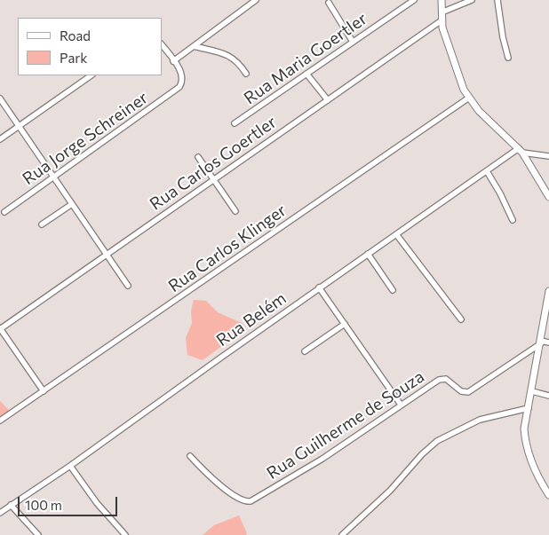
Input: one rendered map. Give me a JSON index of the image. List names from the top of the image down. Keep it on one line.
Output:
{"streets":{"street":["Rua Maria Goertler","Rua Jorge Schreiner","Rua Carlos Goertler","Rua Carlos Klinger","Rua Belém","Rua Guilherme de Souza"]},"legend":["Road","Park"],"scale_bar":"100 m"}
